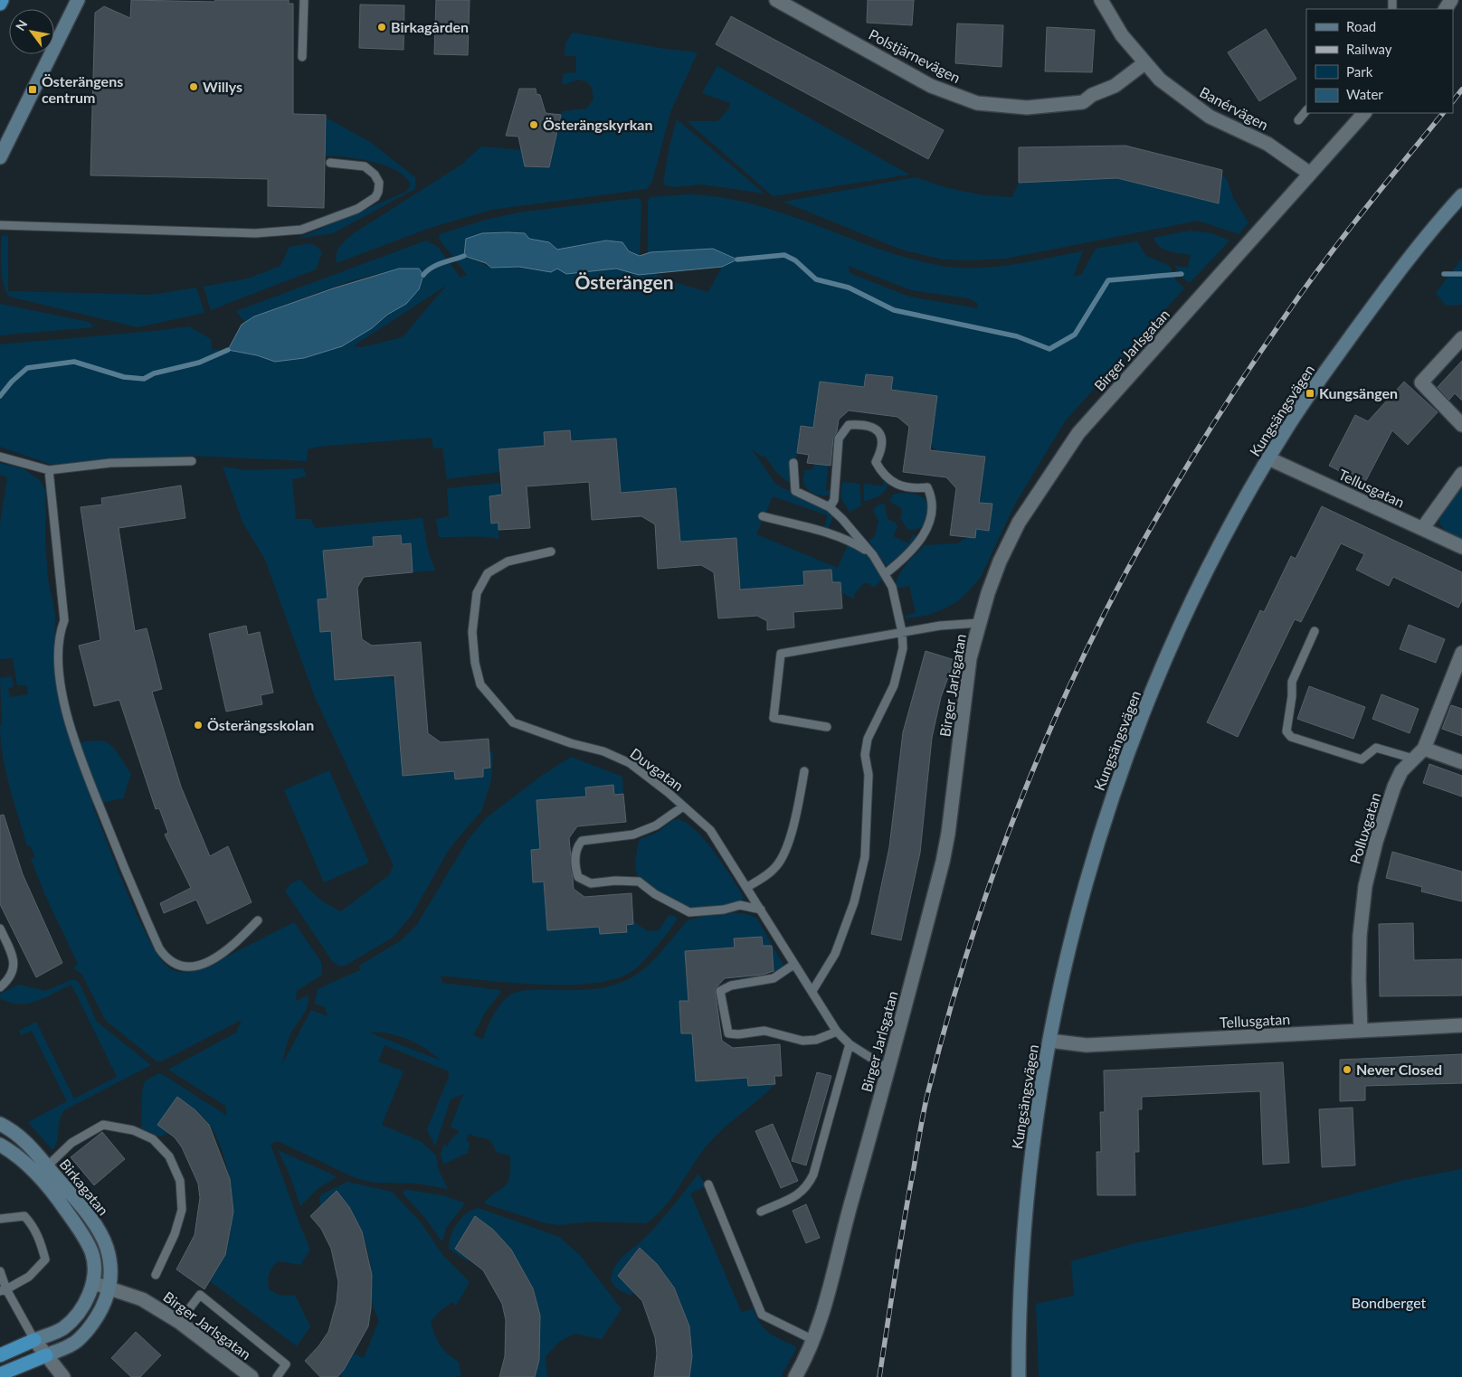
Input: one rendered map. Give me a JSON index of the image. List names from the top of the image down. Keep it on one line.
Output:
{"streets":{"street":["Polstjärnevägen","Banérvägen","Birger Jarlsgatan","Kungsängsvägen","Tellusgatan","Polluxgatan","Birkagatan"],"lane":["Duvgatan"]},"crossings":[["Polstjärnevägen","Banérvägen"],["Banérvägen","Birger Jarlsgatan"],["Birger Jarlsgatan","Duvgatan"],["Birger Jarlsgatan","Birkagatan"],["Kungsängsvägen","Tellusgatan"],["Tellusgatan","Polluxgatan"]],"districts":["Österängen"],"parks":["Bondberget"],"places":{"other":["Birkagården","Willys","Österängskyrkan","Österängsskolan","Never Closed"],"transit":["Österängens centrum","Kungsängen"]},"legend":["Road","Railway","Park","Water"],"north":"top left"}
